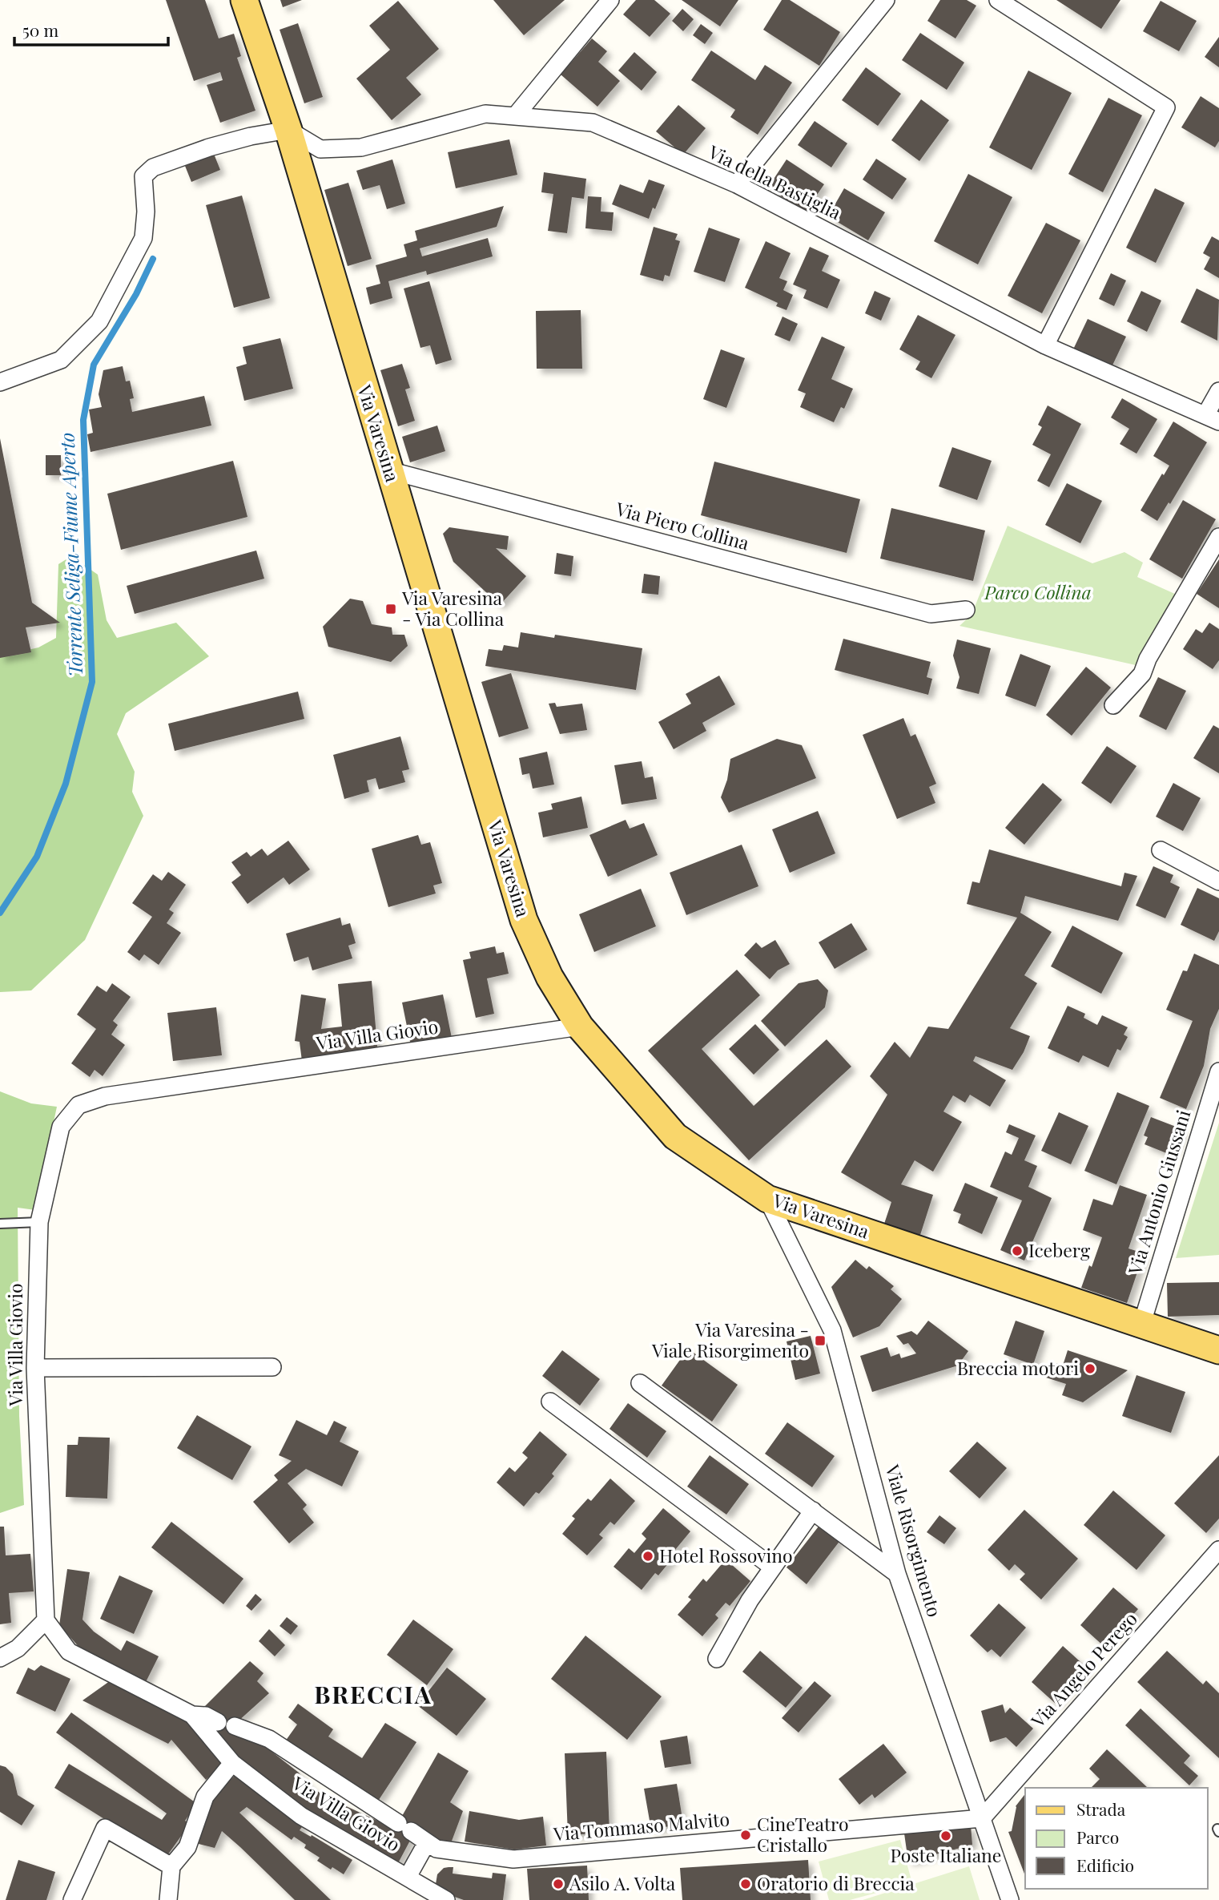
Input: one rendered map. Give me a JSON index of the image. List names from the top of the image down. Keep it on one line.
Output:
{"streets":{"main road":["Via Varesina"],"street":["Via della Bastiglia","Via Piero Collina","Via Villa Giovio","Via Antonio Giussani","Viale Risorgimento","Via Angelo Perego","Via Tommaso Malvito"]},"crossings":[["Via della Bastiglia","Via Varesina"],["Via Varesina","Via Piero Collina"],["Via Varesina","Via Villa Giovio"],["Via Varesina","Via Antonio Giussani"],["Via Varesina","Viale Risorgimento"],["Viale Risorgimento","Via Angelo Perego"],["Viale Risorgimento","Via Tommaso Malvito"],["Via Angelo Perego","Via Tommaso Malvito"]],"districts":["BRECCIA"],"water":["Torrente Seliga-Fiume Aperto"],"parks":["Parco Collina"],"places":{"transit":["Via Varesina - Via Collina","Via Varesina - Viale Risorgimento"],"other":["Iceberg","Breccia motori","Hotel Rossovino","CineTeatro Cristallo","Poste Italiane","Asilo A. Volta","Oratorio di Breccia"]},"legend":["Strada","Parco","Edificio"],"scale_bar":"50 m"}
